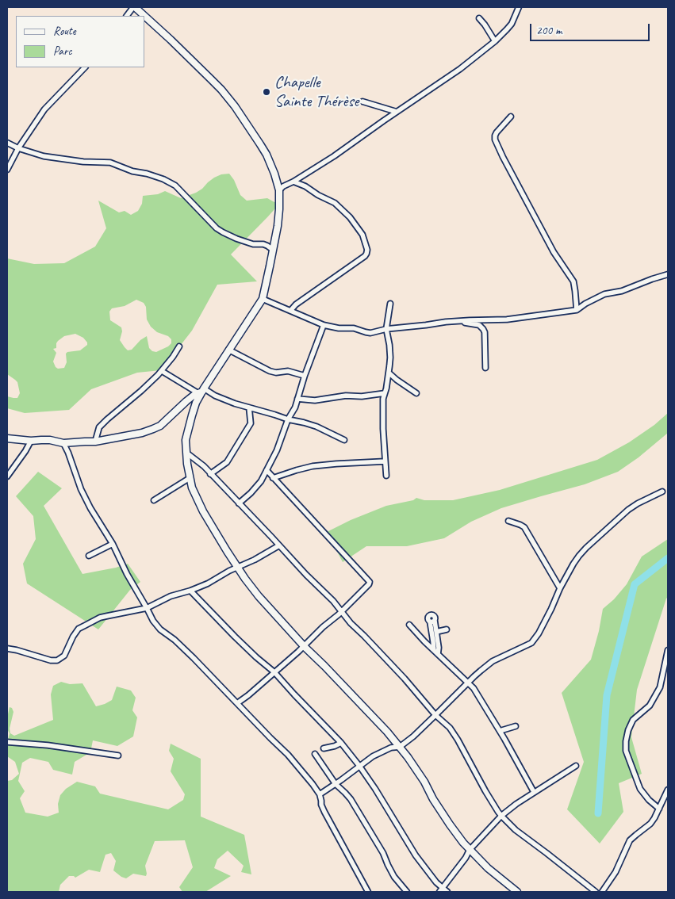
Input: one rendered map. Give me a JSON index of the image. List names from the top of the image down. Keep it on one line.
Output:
{"places":["Chapelle Sainte Thérèse"],"legend":["Route","Parc"],"scale_bar":"200 m"}
